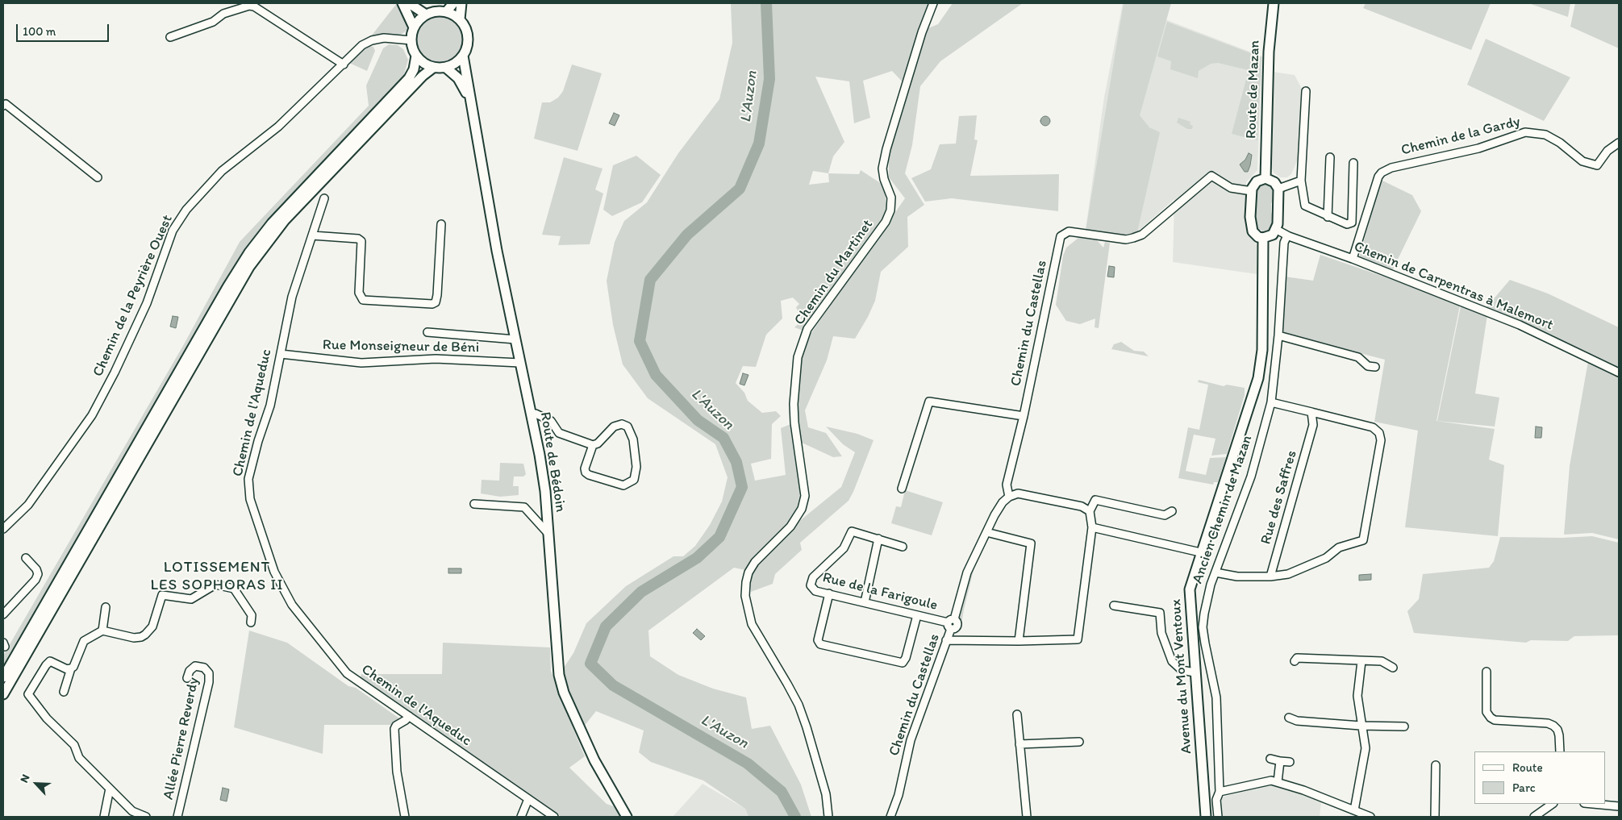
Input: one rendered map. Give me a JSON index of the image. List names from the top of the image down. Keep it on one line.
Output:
{"streets":{"main road":["Route de Mazan","Route de Bédoin","Avenue du Mont Ventoux"],"street":["Chemin de la Gardy","Chemin du Martinet","Chemin de Carpentras à Malemort","Chemin de la Peyrière Ouest","Chemin du Castellas","Rue Monseigneur de Béni","Chemin de l'Aqueduc","Rue des Saffres","Ancien Chemin de Mazan","Rue de la Farigoule","Allée Pierre Reverdy"]},"crossings":[["Chemin de la Gardy","Chemin de Carpentras à Malemort"],["Chemin de Carpentras à Malemort","Ancien Chemin de Mazan"],["Chemin de la Peyrière Ouest","Route de Bédoin"],["Chemin du Castellas","Rue de la Farigoule"],["Rue Monseigneur de Béni","Chemin de l'Aqueduc"],["Rue Monseigneur de Béni","Route de Bédoin"]],"districts":["LOTISSEMENT LES SOPHORAS II"],"water":["L'Auzon"],"legend":["Route","Parc"],"scale_bar":"100 m","north":"top left"}
